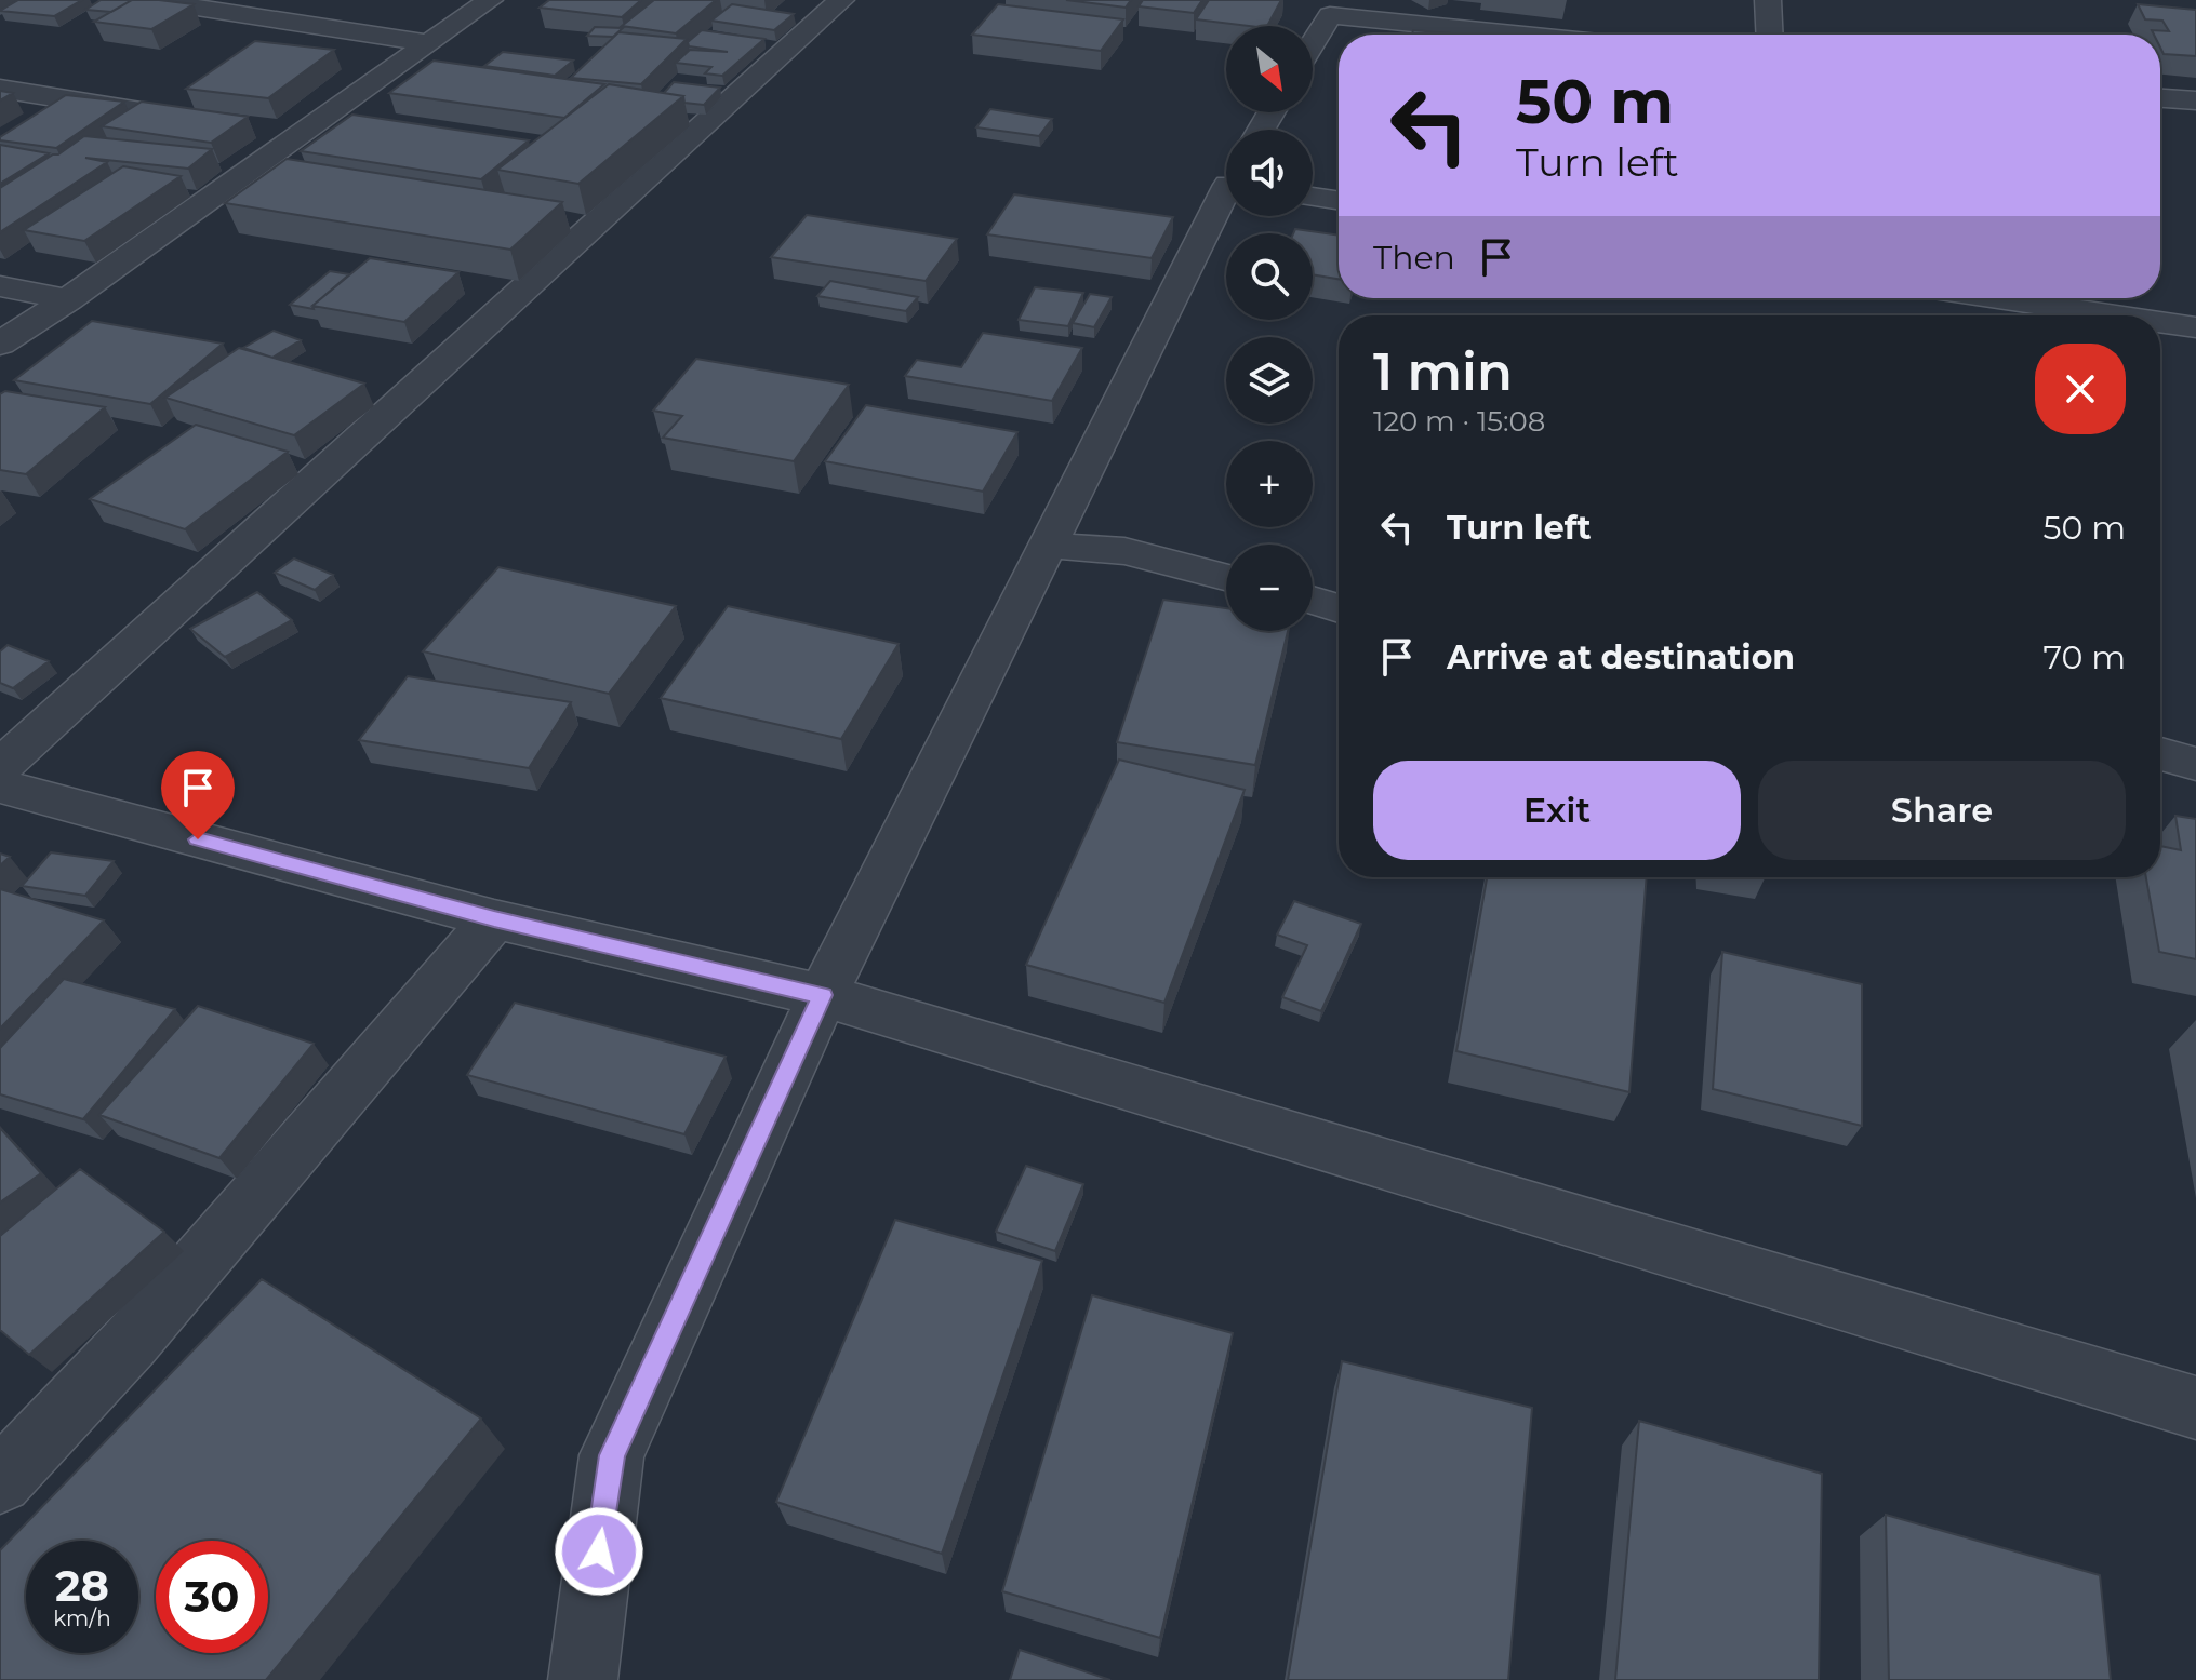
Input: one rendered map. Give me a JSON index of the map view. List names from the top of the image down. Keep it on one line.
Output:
{"north":"bottom right","page":{"map_buttons":["+","−"],"turn":["50 m","Turn left"],"then":"Then","heading":["1 min","120 m · 15:08"],"list":[{"name":"Turn left","value":"50 m"},{"name":"Arrive at destination","value":"70 m"}],"buttons":["Exit","Share"],"speed":"28 km/h","limit":"30"}}
